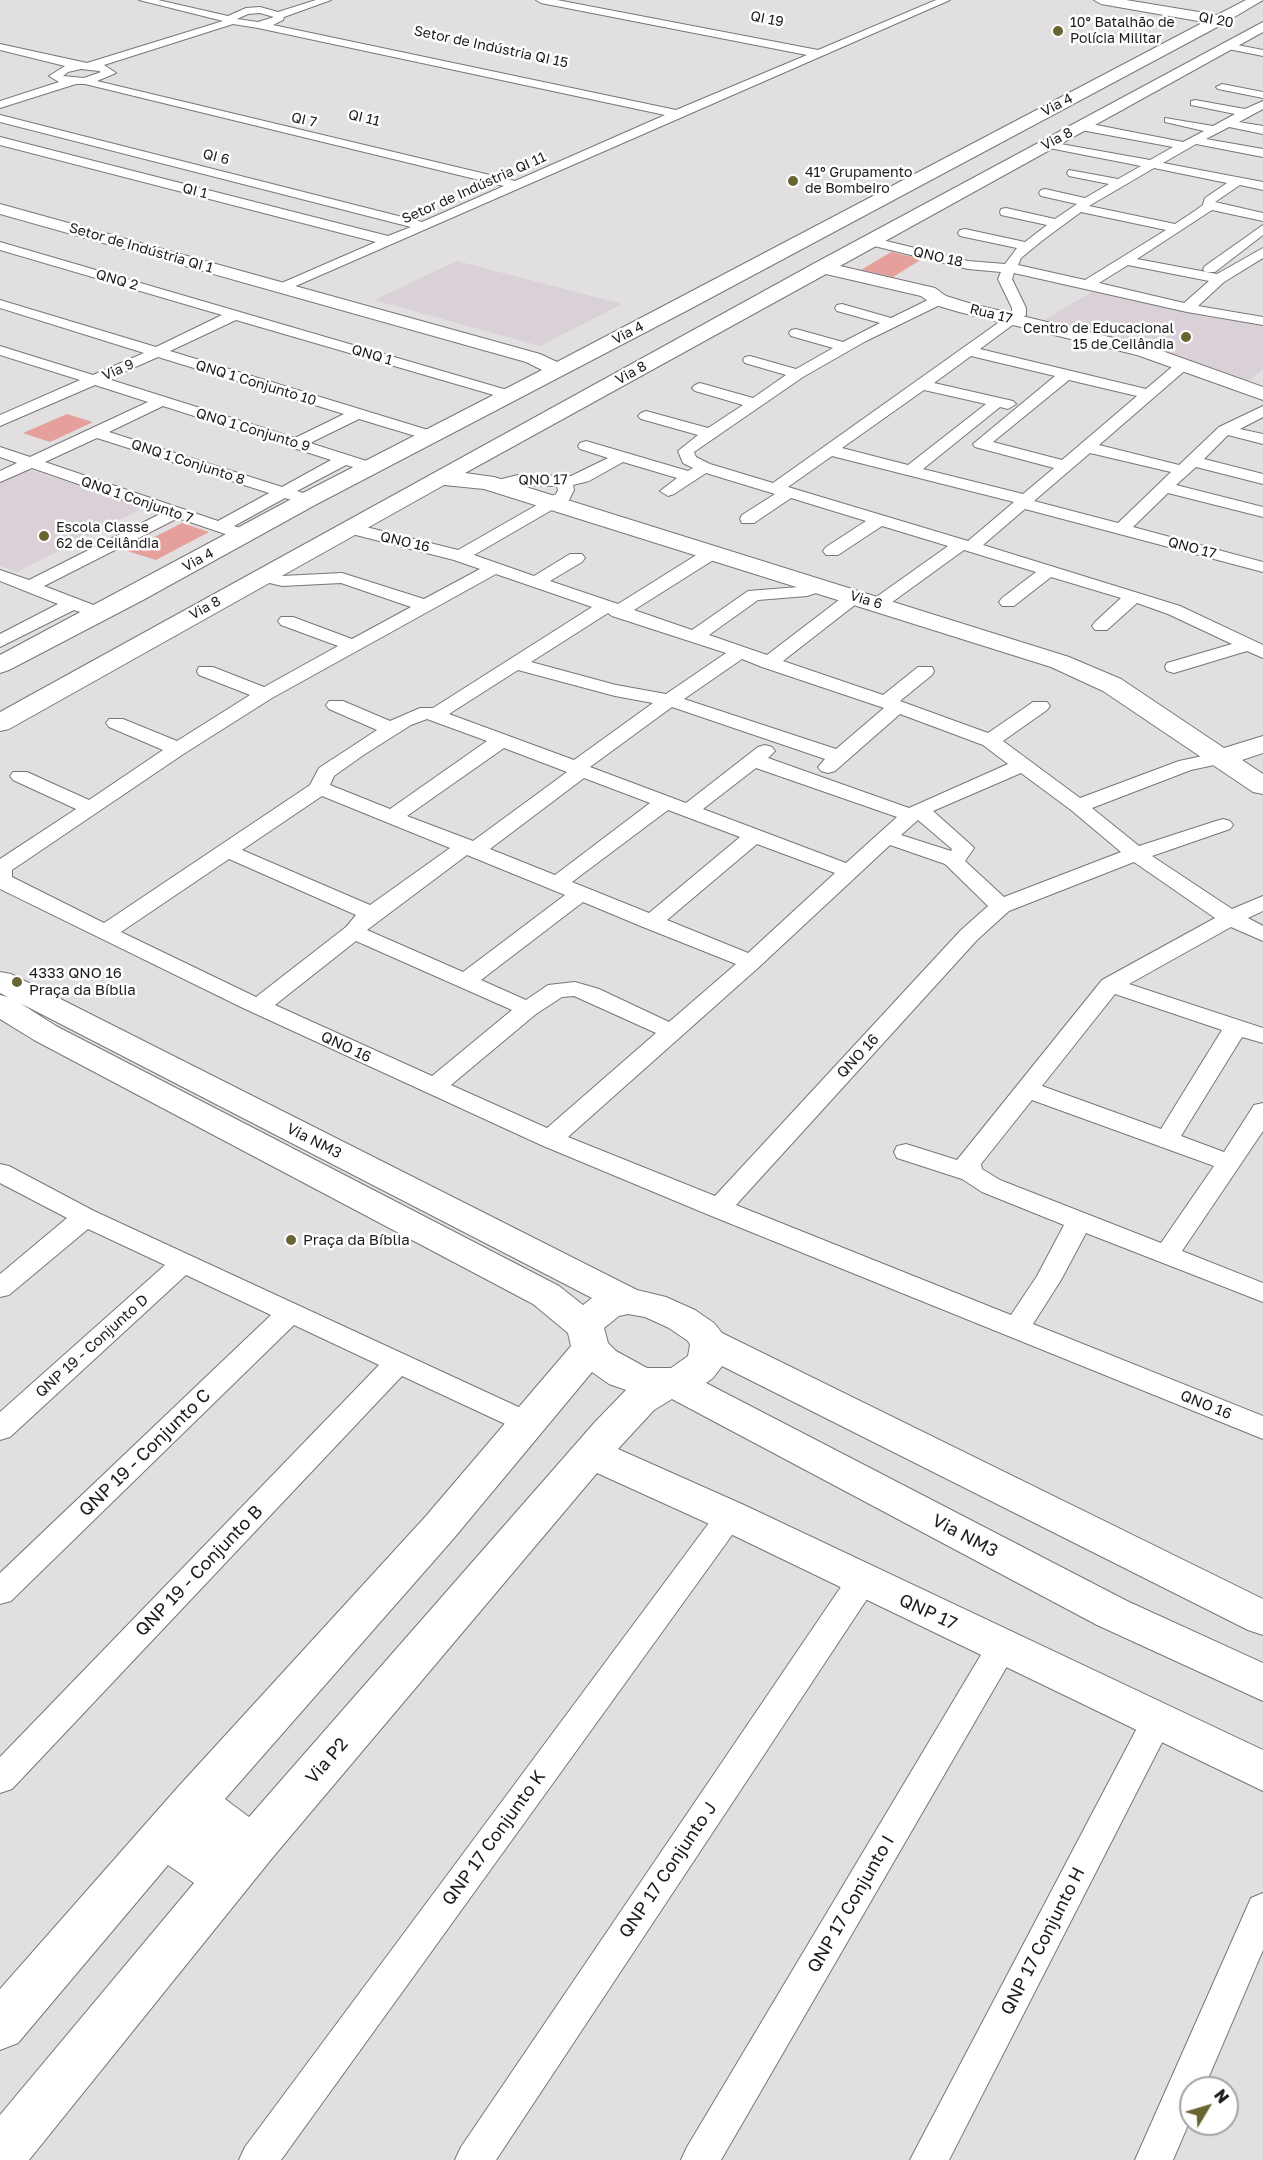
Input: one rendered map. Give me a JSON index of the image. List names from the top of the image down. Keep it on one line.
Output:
{"streets":{"main road":["QI 20","Via 4","Via 8","Setor de Indústria QI 1","Rua 17","Via 6","Via NM3","QNP 17","Via P2"],"street":["QI 19","Setor de Indústria QI 15","QI 7","QI 6","Setor de Indústria QI 11","QI 1","QNO 18","QNQ 2","QNQ 1","Via 9","QNQ 1 Conjunto 10","QNQ 1 Conjunto 9","QNQ 1 Conjunto 8","QNO 17","QNQ 1 Conjunto 7","QNO 16","QNP 19 - Conjunto D","QNP 19 - Conjunto C","QNP 19 - Conjunto B","QNP 17 Conjunto K","QNP 17 Conjunto J","QNP 17 Conjunto I","QNP 17 Conjunto H"]},"crossings":[["QI 19","Setor de Indústria QI 11"],["QI 20","Via 4"],["QI 20","Via 8"],["Setor de Indústria QI 15","Setor de Indústria QI 11"],["Via 4","QNQ 1"],["Via 4","QNQ 1 Conjunto 7"],["QI 7","Setor de Indústria QI 11"],["Via 8","QNO 18"],["Via 8","Rua 17"],["Via 8","QNO 16"],["Via 8","Via 6"],["QI 6","Setor de Indústria QI 11"],["Setor de Indústria QI 11","QI 1"],["Setor de Indústria QI 11","Setor de Indústria QI 1"],["QNQ 2","QNQ 1"],["QNQ 2","Via 9"],["QNQ 1","Via 9"],["Via 9","QNQ 1 Conjunto 10"],["QNO 17","Via 6"],["Via NM3","Via P2"],["QNP 17","Via P2"],["QNP 17","QNP 17 Conjunto K"],["QNP 17","QNP 17 Conjunto J"],["QNP 17","QNP 17 Conjunto I"],["QNP 17","QNP 17 Conjunto H"]],"places":["10° Batalhão de Polícia Militar","41º Grupamento de Bombeiro","Centro de Educacional 15 de Ceilândia","Escola Classe 62 de Ceilândia","4333 QNO 16 Praça da Bíblia","Praça da Bíblia"],"north":"top right"}
